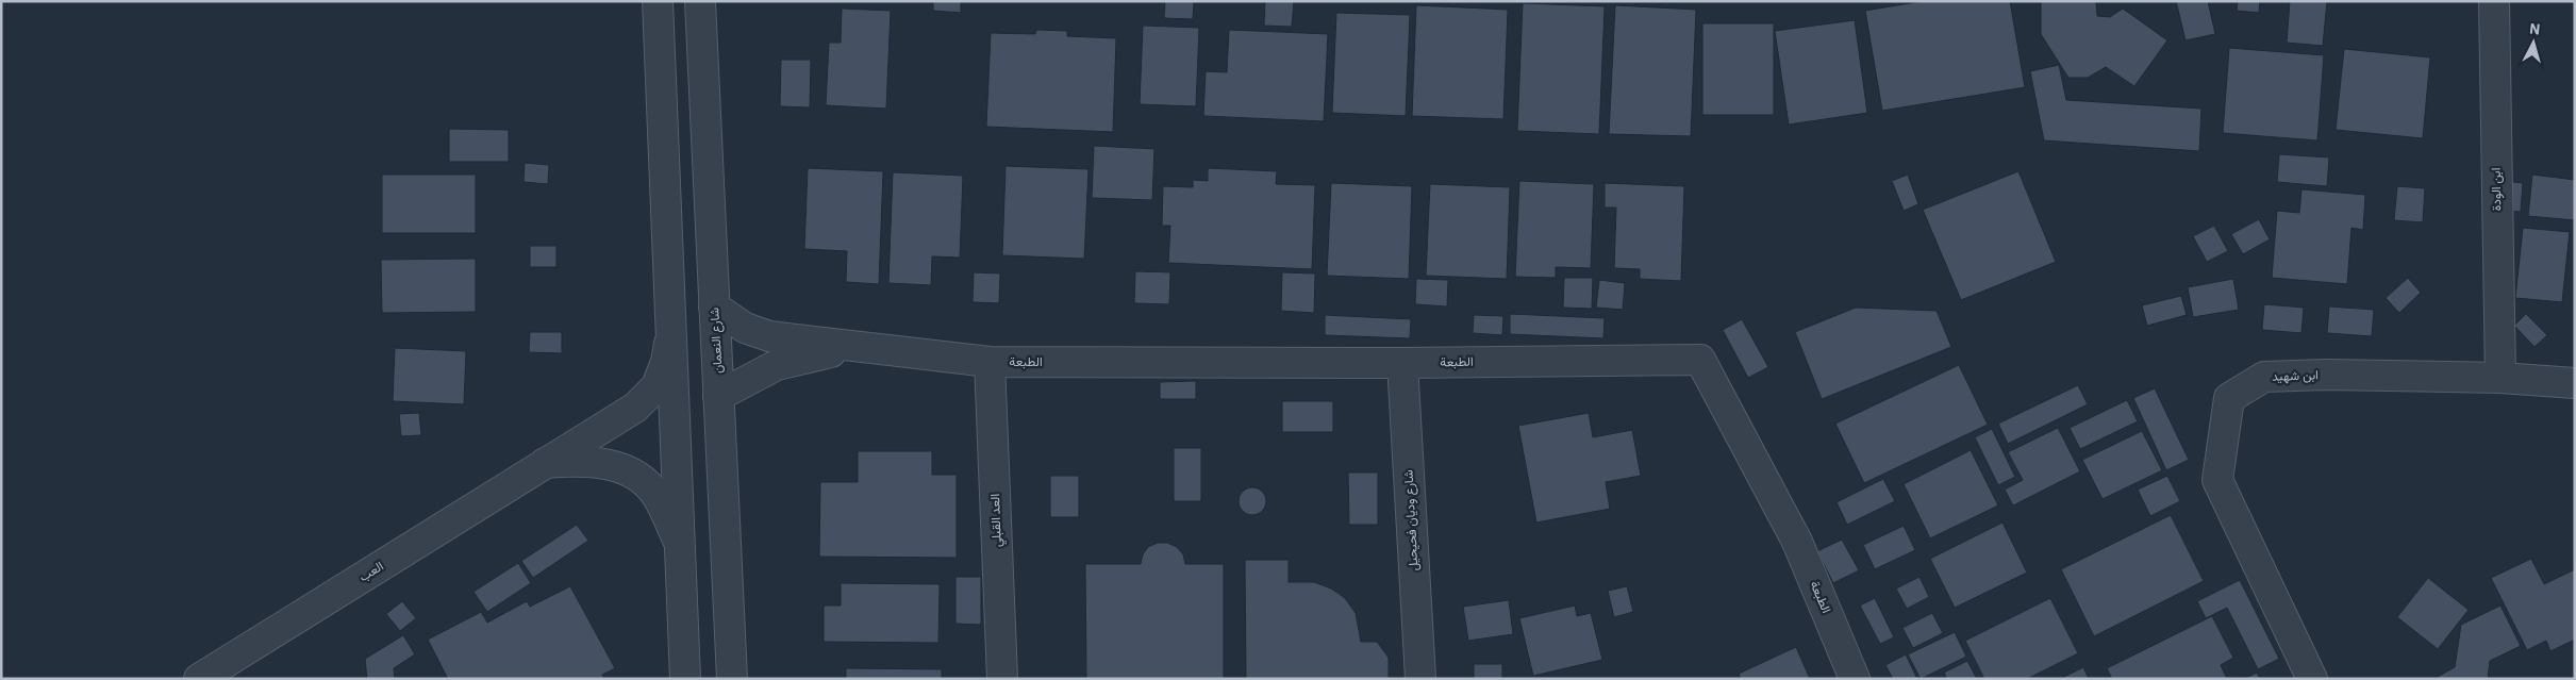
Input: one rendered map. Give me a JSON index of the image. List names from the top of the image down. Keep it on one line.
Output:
{"streets":{"street":["ابن الودة","شارع النعمان","الطبعة","ابن شهيد","العد القبلي","شارع وديان فحيحيل","العب"]},"crossings":[["ابن الودة","ابن شهيد"],["شارع النعمان","الطبعة"],["الطبعة","العد القبلي"],["الطبعة","شارع وديان فحيحيل"]],"north":"top"}
